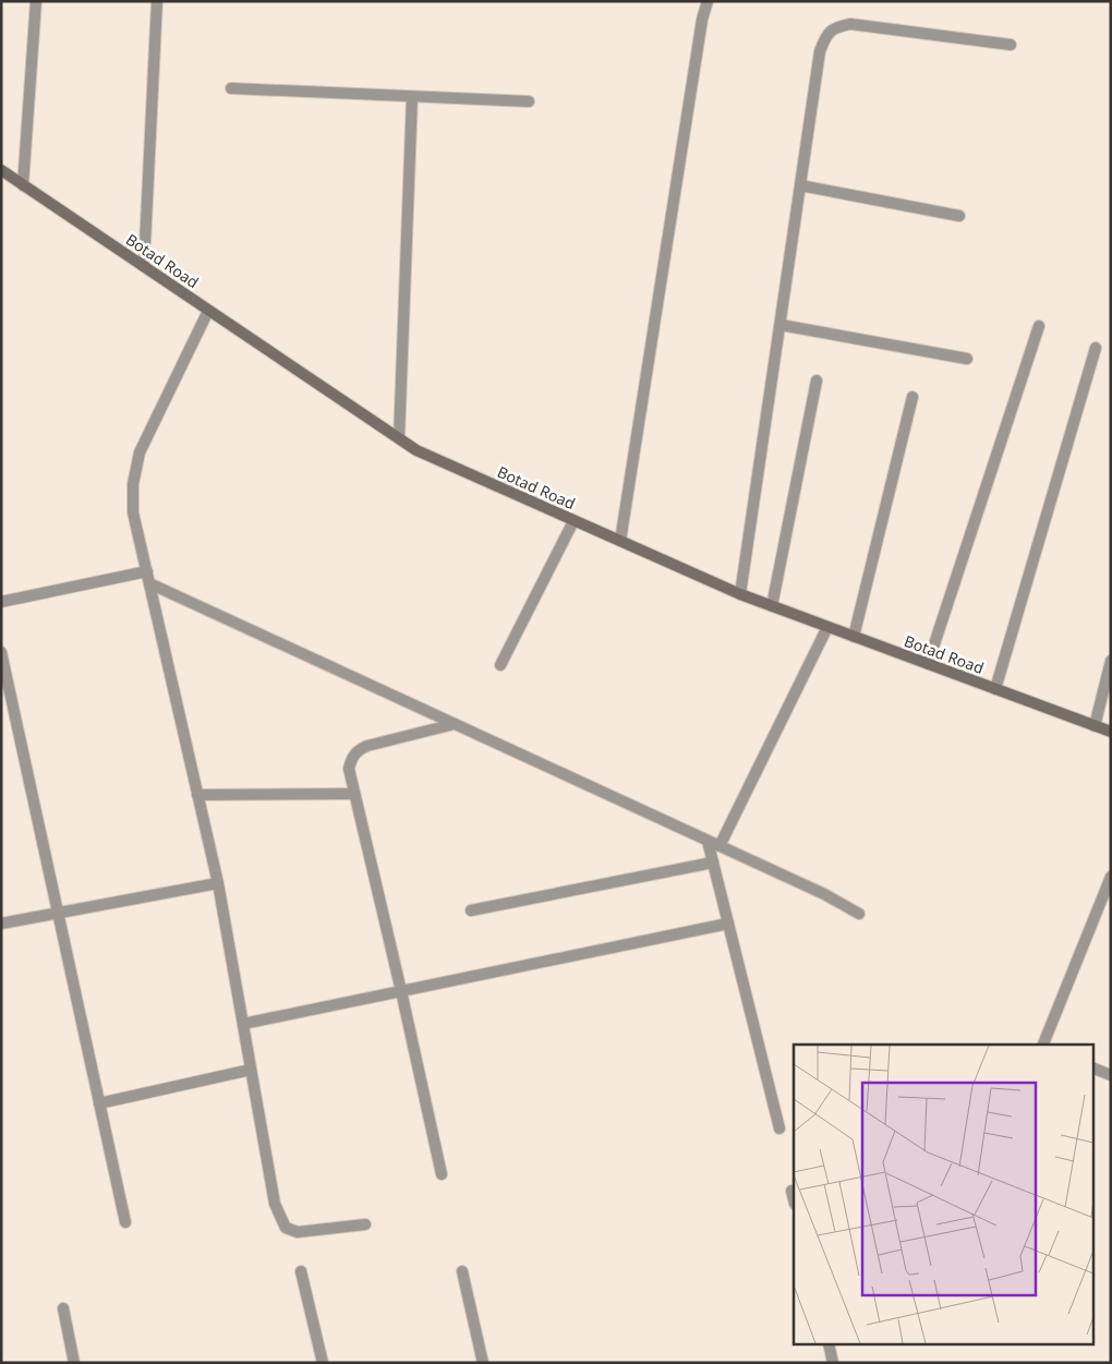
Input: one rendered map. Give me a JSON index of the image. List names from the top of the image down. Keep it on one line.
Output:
{"streets":{"main road":["Botad Road"]}}
